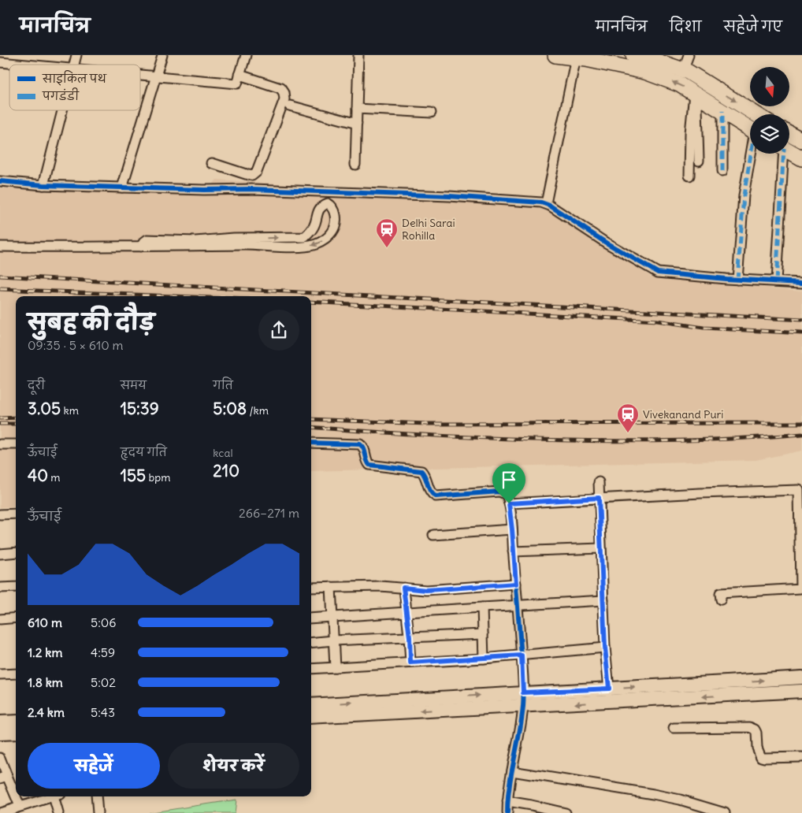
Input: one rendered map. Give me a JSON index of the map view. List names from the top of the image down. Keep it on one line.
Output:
{"places":{"station":["Delhi Sarai Rohilla","Vivekanand Puri"]},"legend":["साइकिल पथ","पगडंडी"],"north":"bottom","page":{"header":"मानचित्र","nav":["मानचित्र","दिशा","सहेजे गए"],"heading":["सुबह की दौड़","09:35 · 5 × 610 m"],"stats":[["दूरी","3.05 km"],["समय","15:39"],["गति","5:08 /km"],["ऊँचाई","40 m"],["हृदय गति","155 bpm"],["kcal","210"]],"chart":["ऊँचाई","266–271 m"],"list":[{"name":"610 m","note":"5:06"},{"name":"1.2 km","note":"4:59"},{"name":"1.8 km","note":"5:02"},{"name":"2.4 km","note":"5:43"}],"buttons":["सहेजें","शेयर करें"]}}
